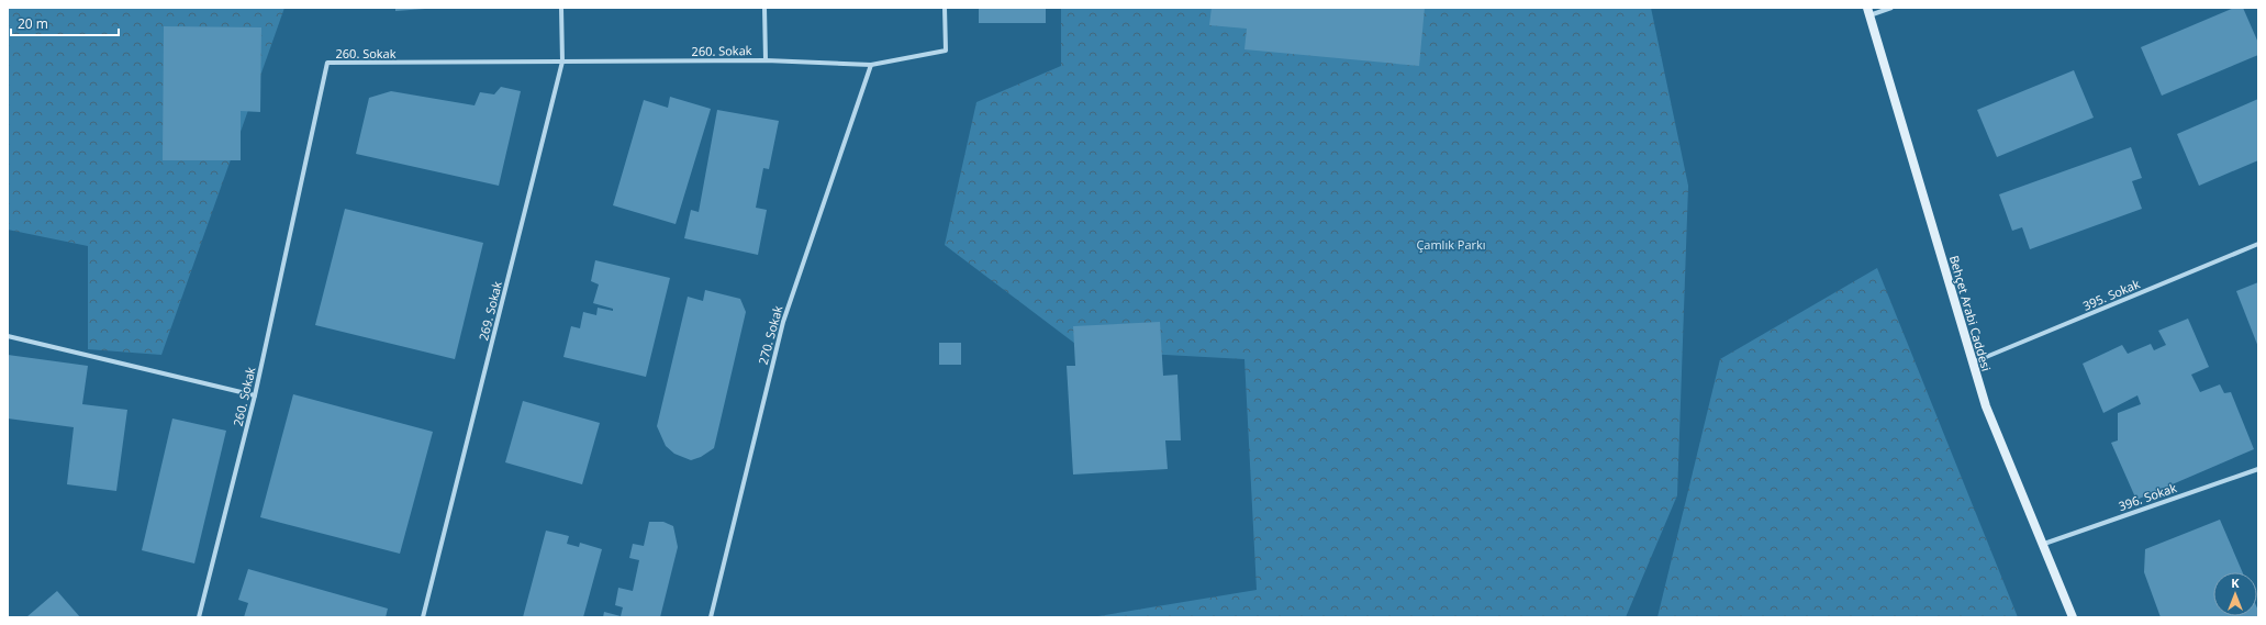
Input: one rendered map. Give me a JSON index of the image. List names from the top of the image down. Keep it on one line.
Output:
{"streets":{"main road":["Behçet Arabi Caddesi"],"street":["260. Sokak","395. Sokak","269. Sokak","270. Sokak","396. Sokak"]},"crossings":[["260. Sokak","269. Sokak"],["260. Sokak","270. Sokak"],["395. Sokak","Behçet Arabi Caddesi"],["Behçet Arabi Caddesi","396. Sokak"]],"parks":["Çamlık Parkı"],"scale_bar":"20 m","north":"top"}
